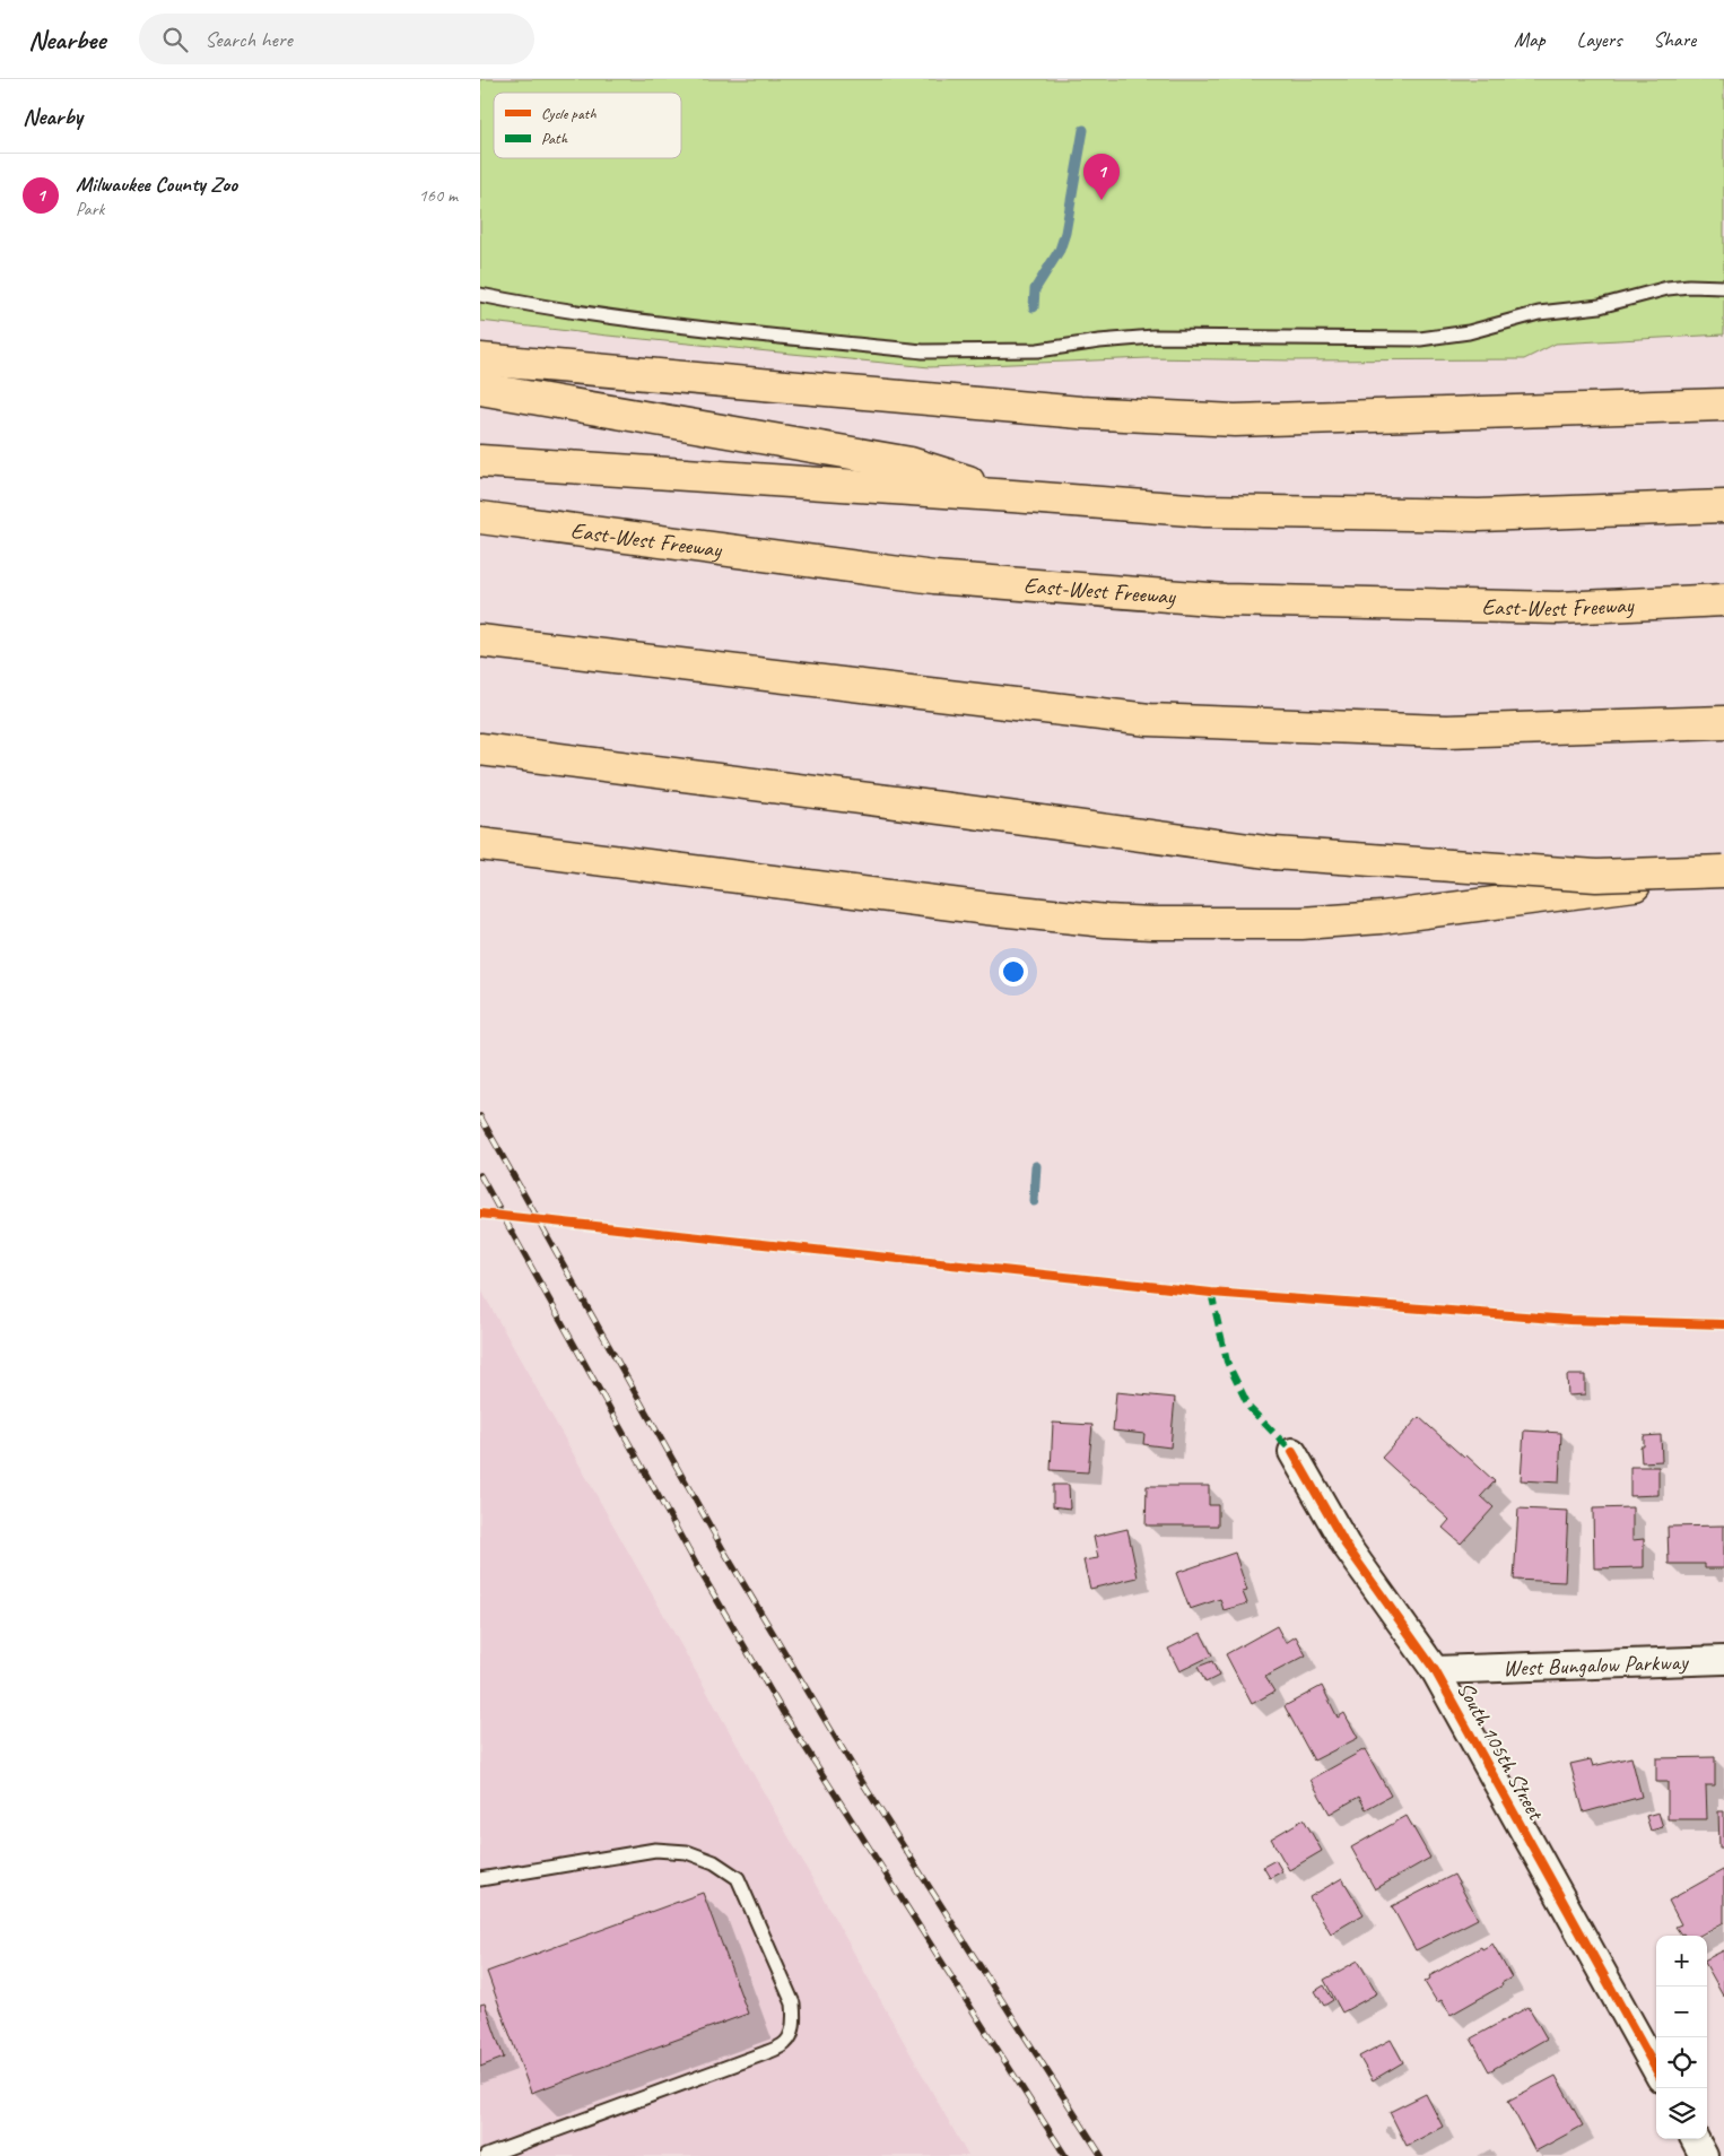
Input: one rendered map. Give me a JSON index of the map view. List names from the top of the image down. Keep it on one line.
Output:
{"streets":{"highway":["East-West Freeway"],"street":["West Bungalow Parkway","South 105th Street"]},"crossings":[["West Bungalow Parkway","South 105th Street"]],"legend":["Cycle path","Path"],"page":{"header":"Nearbee","search":"Search here","nav":["Map","Layers","Share"],"heading":"Nearby","list":[{"mark":"1","name":"Milwaukee County Zoo","note":"Park","value":"160 m"}],"pins":"1","map_buttons":["+","−"]}}
